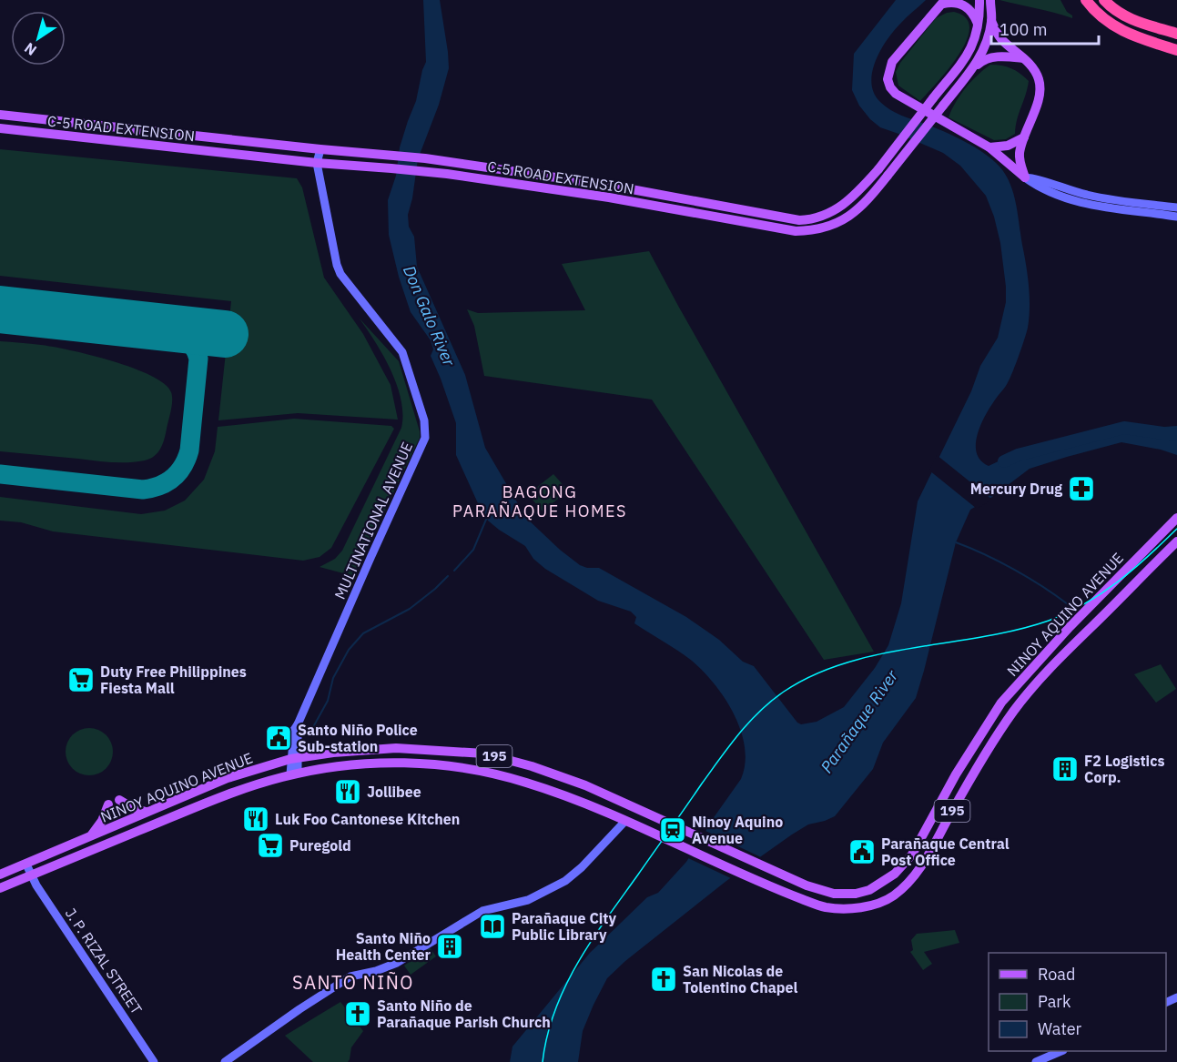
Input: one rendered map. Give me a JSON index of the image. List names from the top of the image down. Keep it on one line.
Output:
{"streets":{"main road":["C-5 ROAD EXTENSION","NINOY AQUINO AVENUE","195"],"street":["MULTINATIONAL AVENUE","J. P. RIZAL STREET"]},"crossings":[["C-5 ROAD EXTENSION","MULTINATIONAL AVENUE"],["MULTINATIONAL AVENUE","NINOY AQUINO AVENUE"],["NINOY AQUINO AVENUE","J. P. RIZAL STREET"]],"districts":["BAGONG PARAÑAQUE HOMES","SANTO NIÑO"],"water":["Don Galo River","Parañaque River"],"places":{"pharmacy":["Mercury Drug"],"supermarket":["Duty Free Philippines Fiesta Mall","Puregold"],"public building":["Santo Niño Police Sub-station","Parañaque Central Post Office"],"building":["F2 Logistics Corp.","Santo Niño Health Center"],"restaurant":["Jollibee","Luk Foo Cantonese Kitchen"],"station":["Ninoy Aquino Avenue"],"library":["Parañaque City Public Library"],"church":["San Nicolas de Tolentino Chapel","Santo Niño de Parañaque Parish Church"]},"legend":["Road","Park","Water"],"scale_bar":"100 m","north":"bottom left"}
